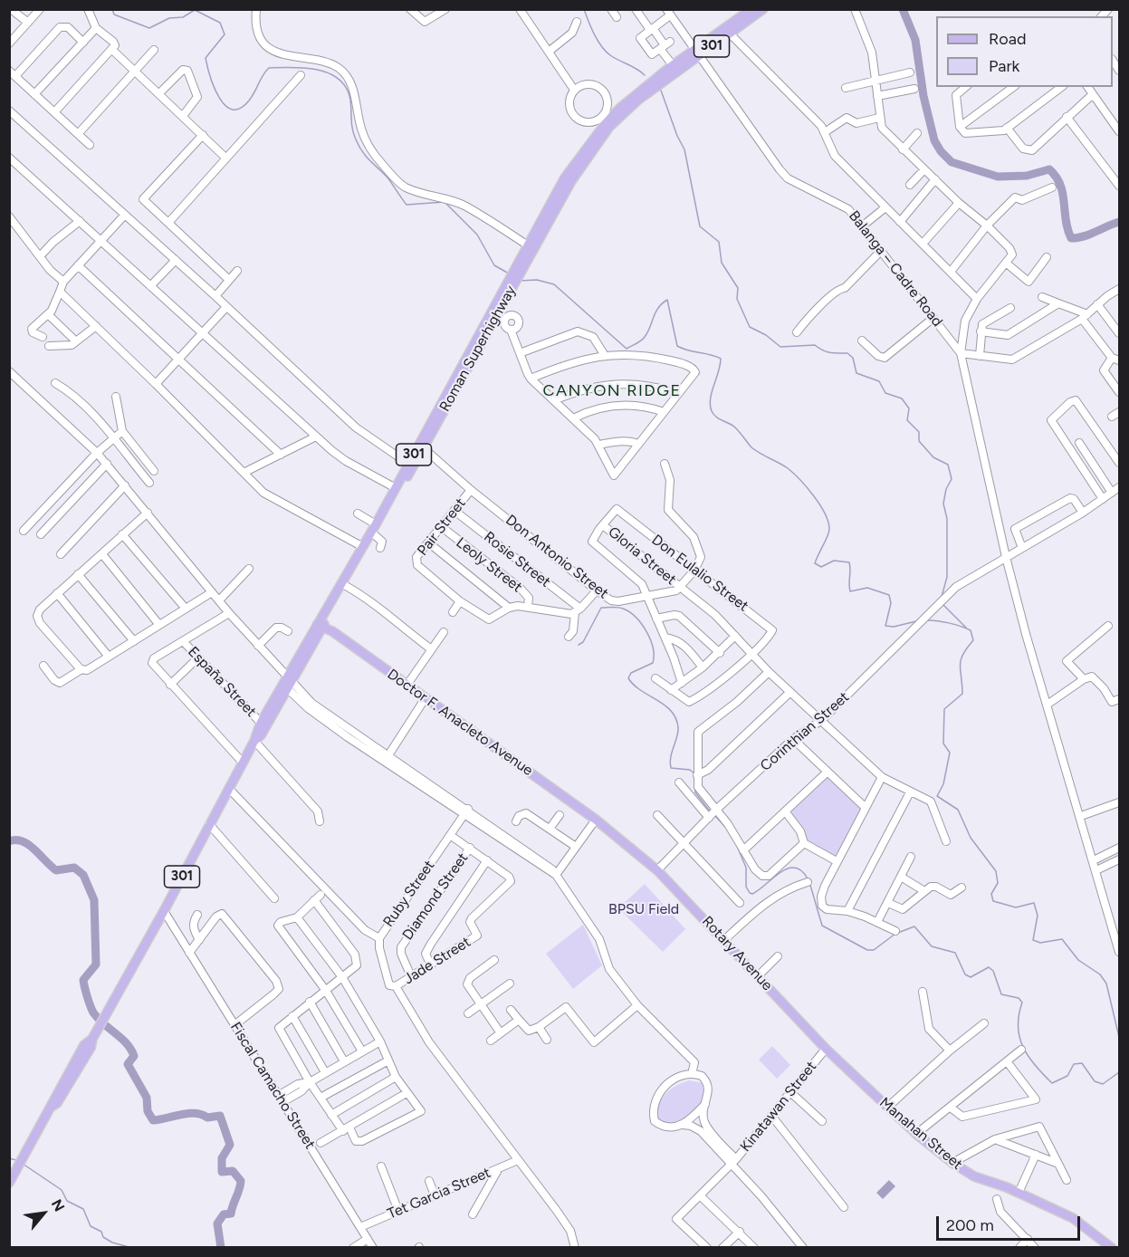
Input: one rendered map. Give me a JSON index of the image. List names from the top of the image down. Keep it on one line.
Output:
{"streets":{"main road":["301","Roman Superhighway","Doctor F. Anacleto Avenue","Rotary Avenue","Manahan Street"],"street":["Balanga – Cadre Road","Pair Street","Gloria Street","Don Antonio Street","Rosie Street","Leoly Street","Don Eulalio Street","España Street","Corinthian Street","Ruby Street","Diamond Street","Jade Street","Fiscal Camacho Street","Kinatawan Street","Tet Garcia Street"]},"crossings":[["Balanga – Cadre Road","Roman Superhighway"],["Roman Superhighway","Don Antonio Street"],["Roman Superhighway","España Street"],["Roman Superhighway","Doctor F. Anacleto Avenue"],["Roman Superhighway","Fiscal Camacho Street"],["Pair Street","Don Antonio Street"],["Pair Street","Rosie Street"],["Pair Street","Leoly Street"],["Gloria Street","Don Antonio Street"],["Gloria Street","Don Eulalio Street"],["Doctor F. Anacleto Avenue","Rotary Avenue"],["Corinthian Street","Rotary Avenue"],["Ruby Street","Jade Street"],["Ruby Street","Tet Garcia Street"],["Diamond Street","Jade Street"],["Rotary Avenue","Kinatawan Street"],["Rotary Avenue","Manahan Street"],["Fiscal Camacho Street","Tet Garcia Street"],["Kinatawan Street","Manahan Street"]],"districts":["CANYON RIDGE"],"parks":["BPSU Field"],"legend":["Road","Park"],"scale_bar":"200 m","north":"top right"}
